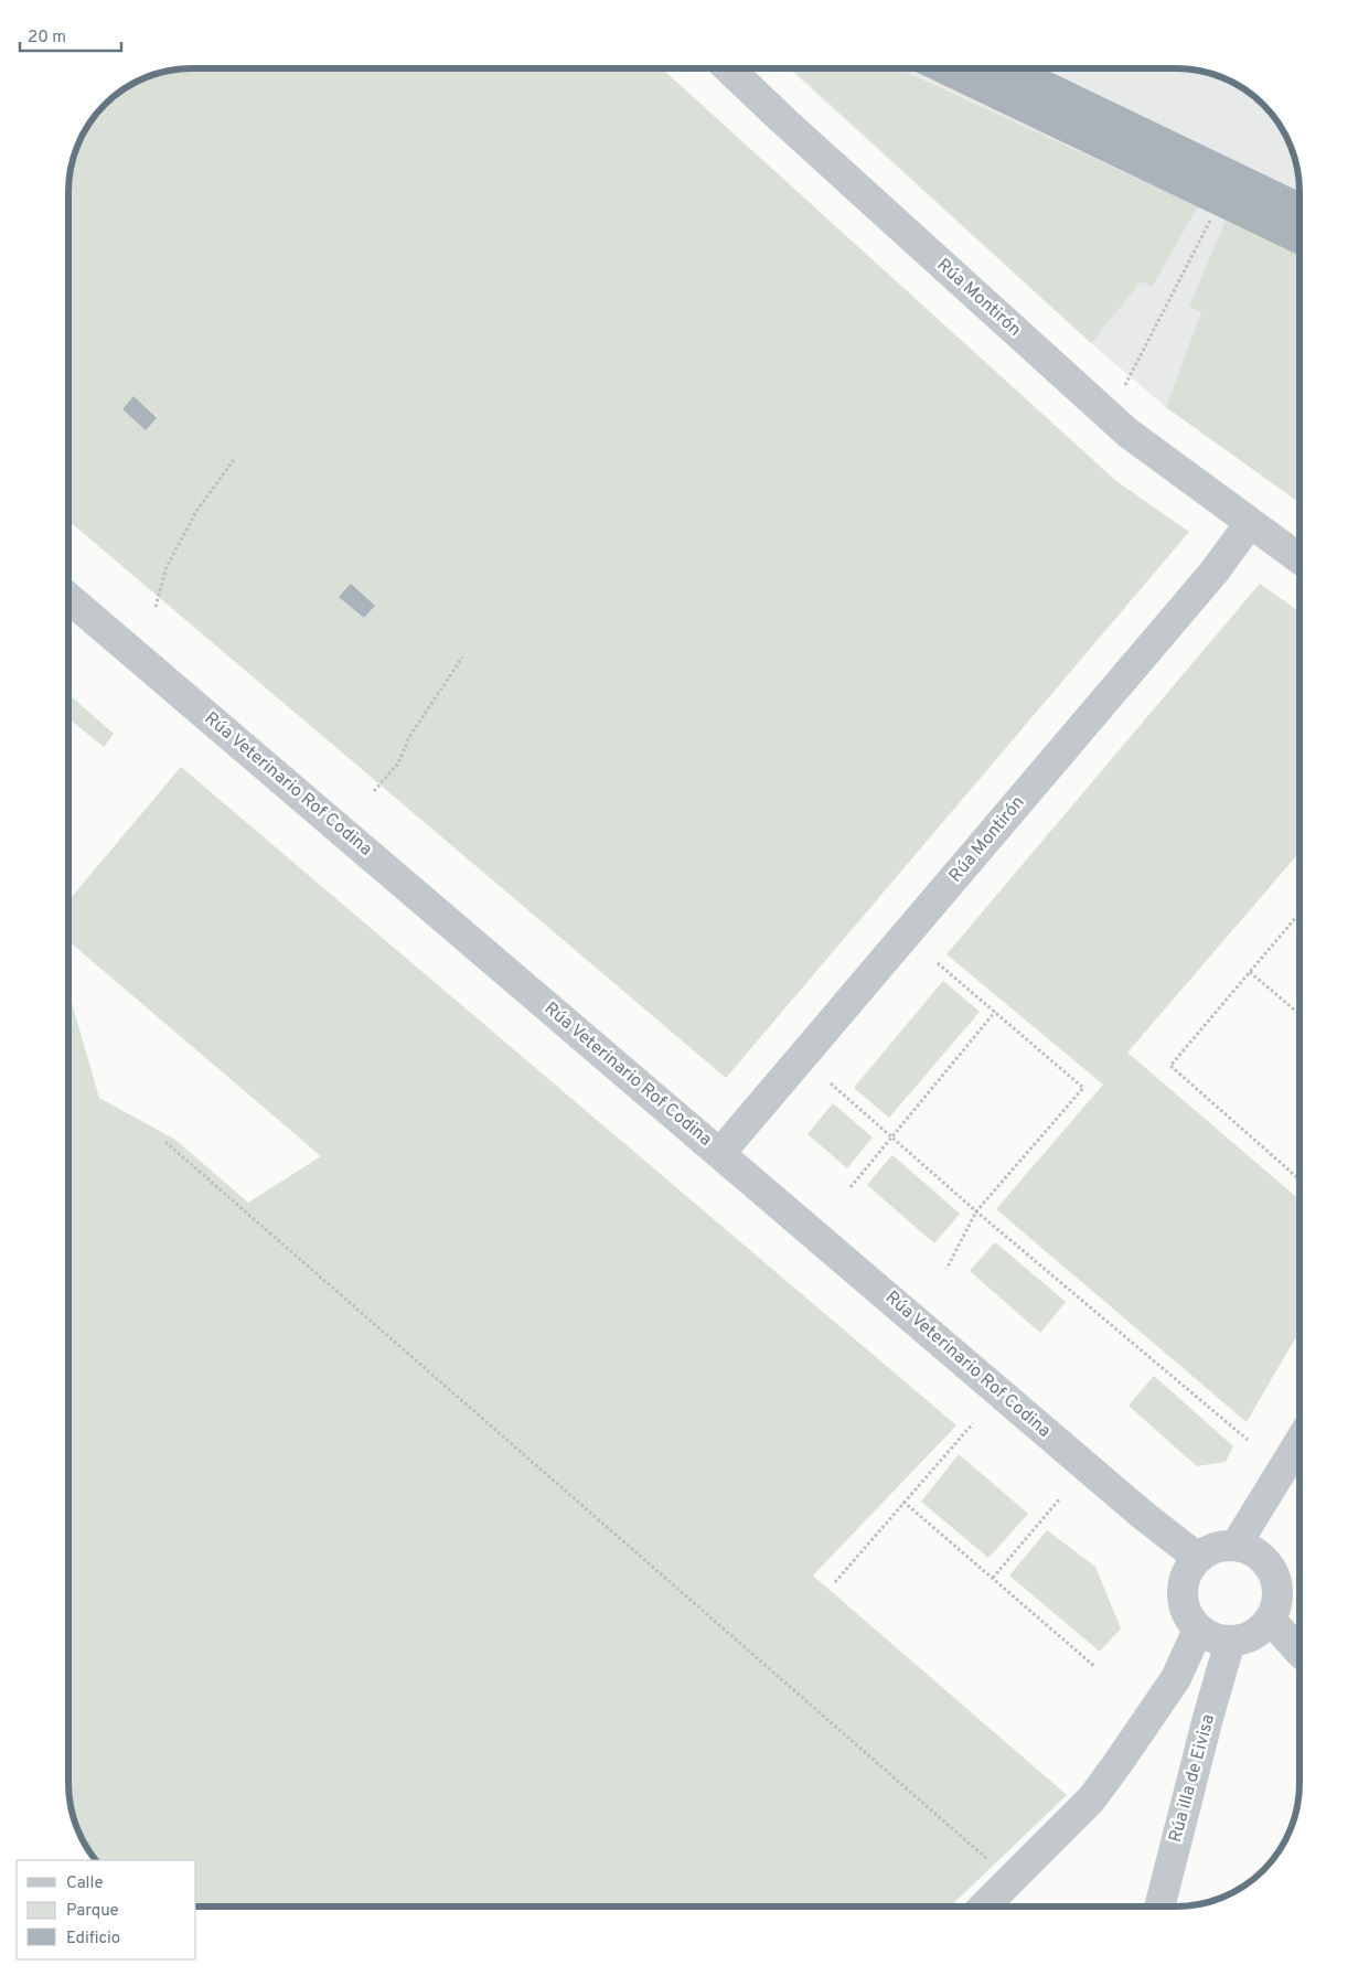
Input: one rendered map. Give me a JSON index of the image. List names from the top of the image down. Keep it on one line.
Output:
{"streets":{"street":["Rúa Montirón","Rúa Veterinario Rof Codina","Rúa illa de Eivisa"]},"crossings":[["Rúa Montirón","Rúa Veterinario Rof Codina"],["Rúa Veterinario Rof Codina","Rúa illa de Eivisa"]],"legend":["Calle","Parque","Edificio"],"scale_bar":"20 m"}
